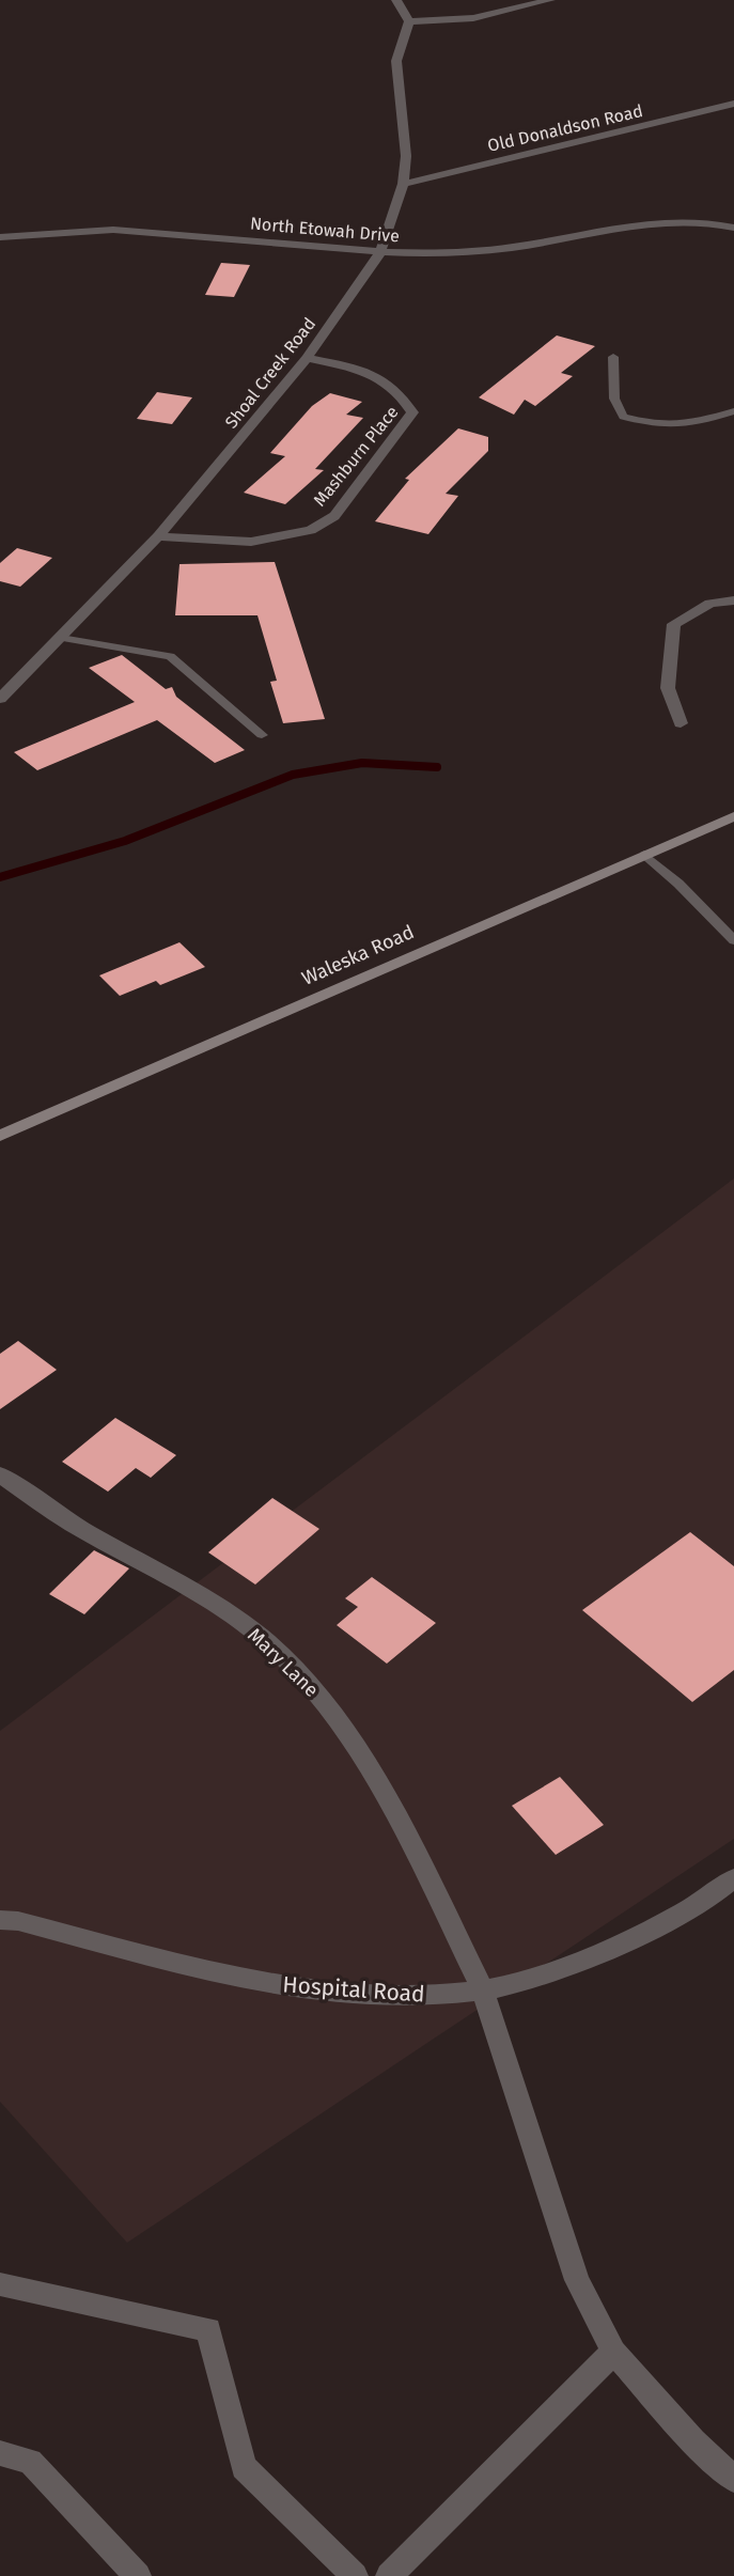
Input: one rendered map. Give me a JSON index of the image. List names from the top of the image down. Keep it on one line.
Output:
{"streets":{"main road":["Waleska Road"],"street":["Old Donaldson Road","North Etowah Drive","Shoal Creek Road","Mashburn Place","Mary Lane","Hospital Road"]},"crossings":[["Old Donaldson Road","Shoal Creek Road"],["North Etowah Drive","Shoal Creek Road"],["Shoal Creek Road","Mashburn Place"],["Mary Lane","Hospital Road"]]}
